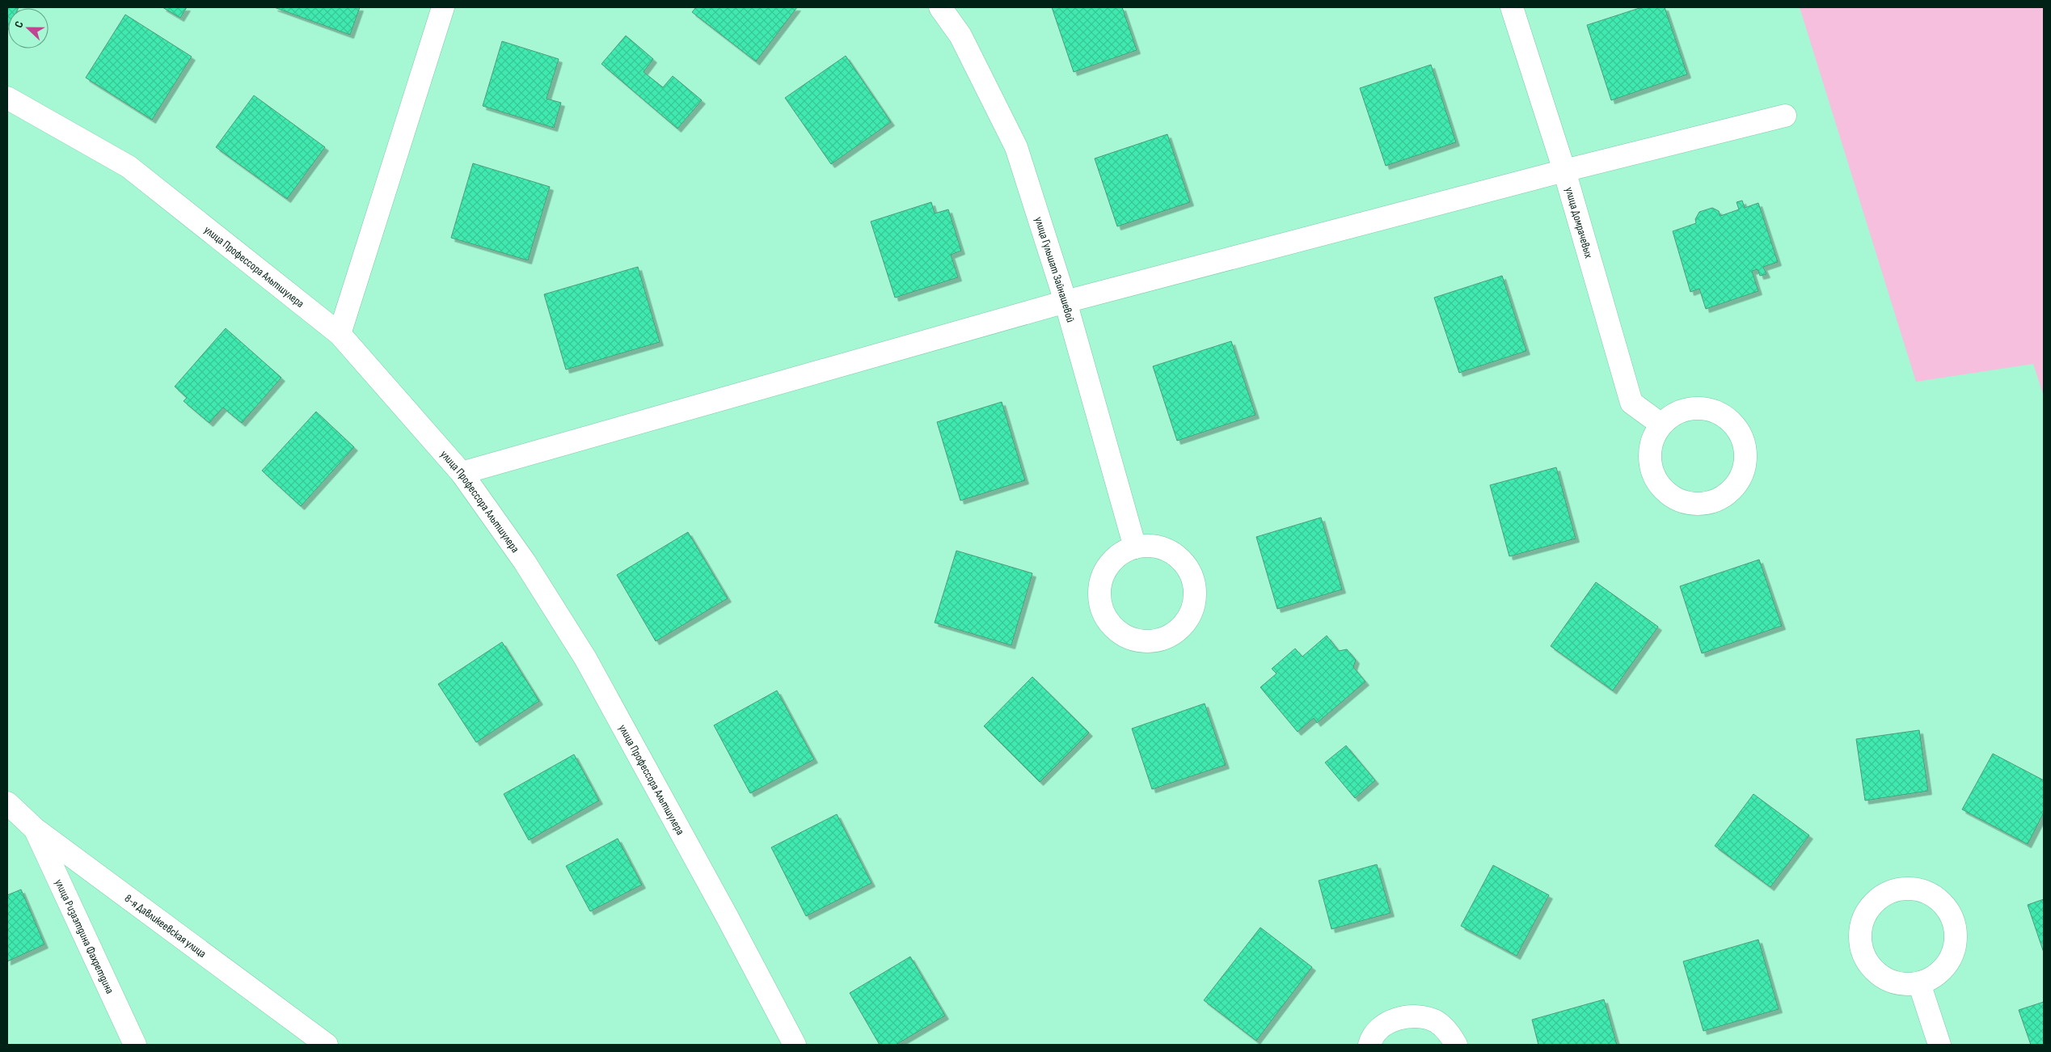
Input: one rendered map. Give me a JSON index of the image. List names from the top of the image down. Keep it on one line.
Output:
{"streets":{"street":["улица Домрачевых","улица Профессора Альтшулера","улица Гульшат Зайнашевой","8-я Давликеевская улица","улица Ризаэтдина Фахретдина"]},"crossings":[["8-я Давликеевская улица","улица Ризаэтдина Фахретдина"]],"north":"left"}
